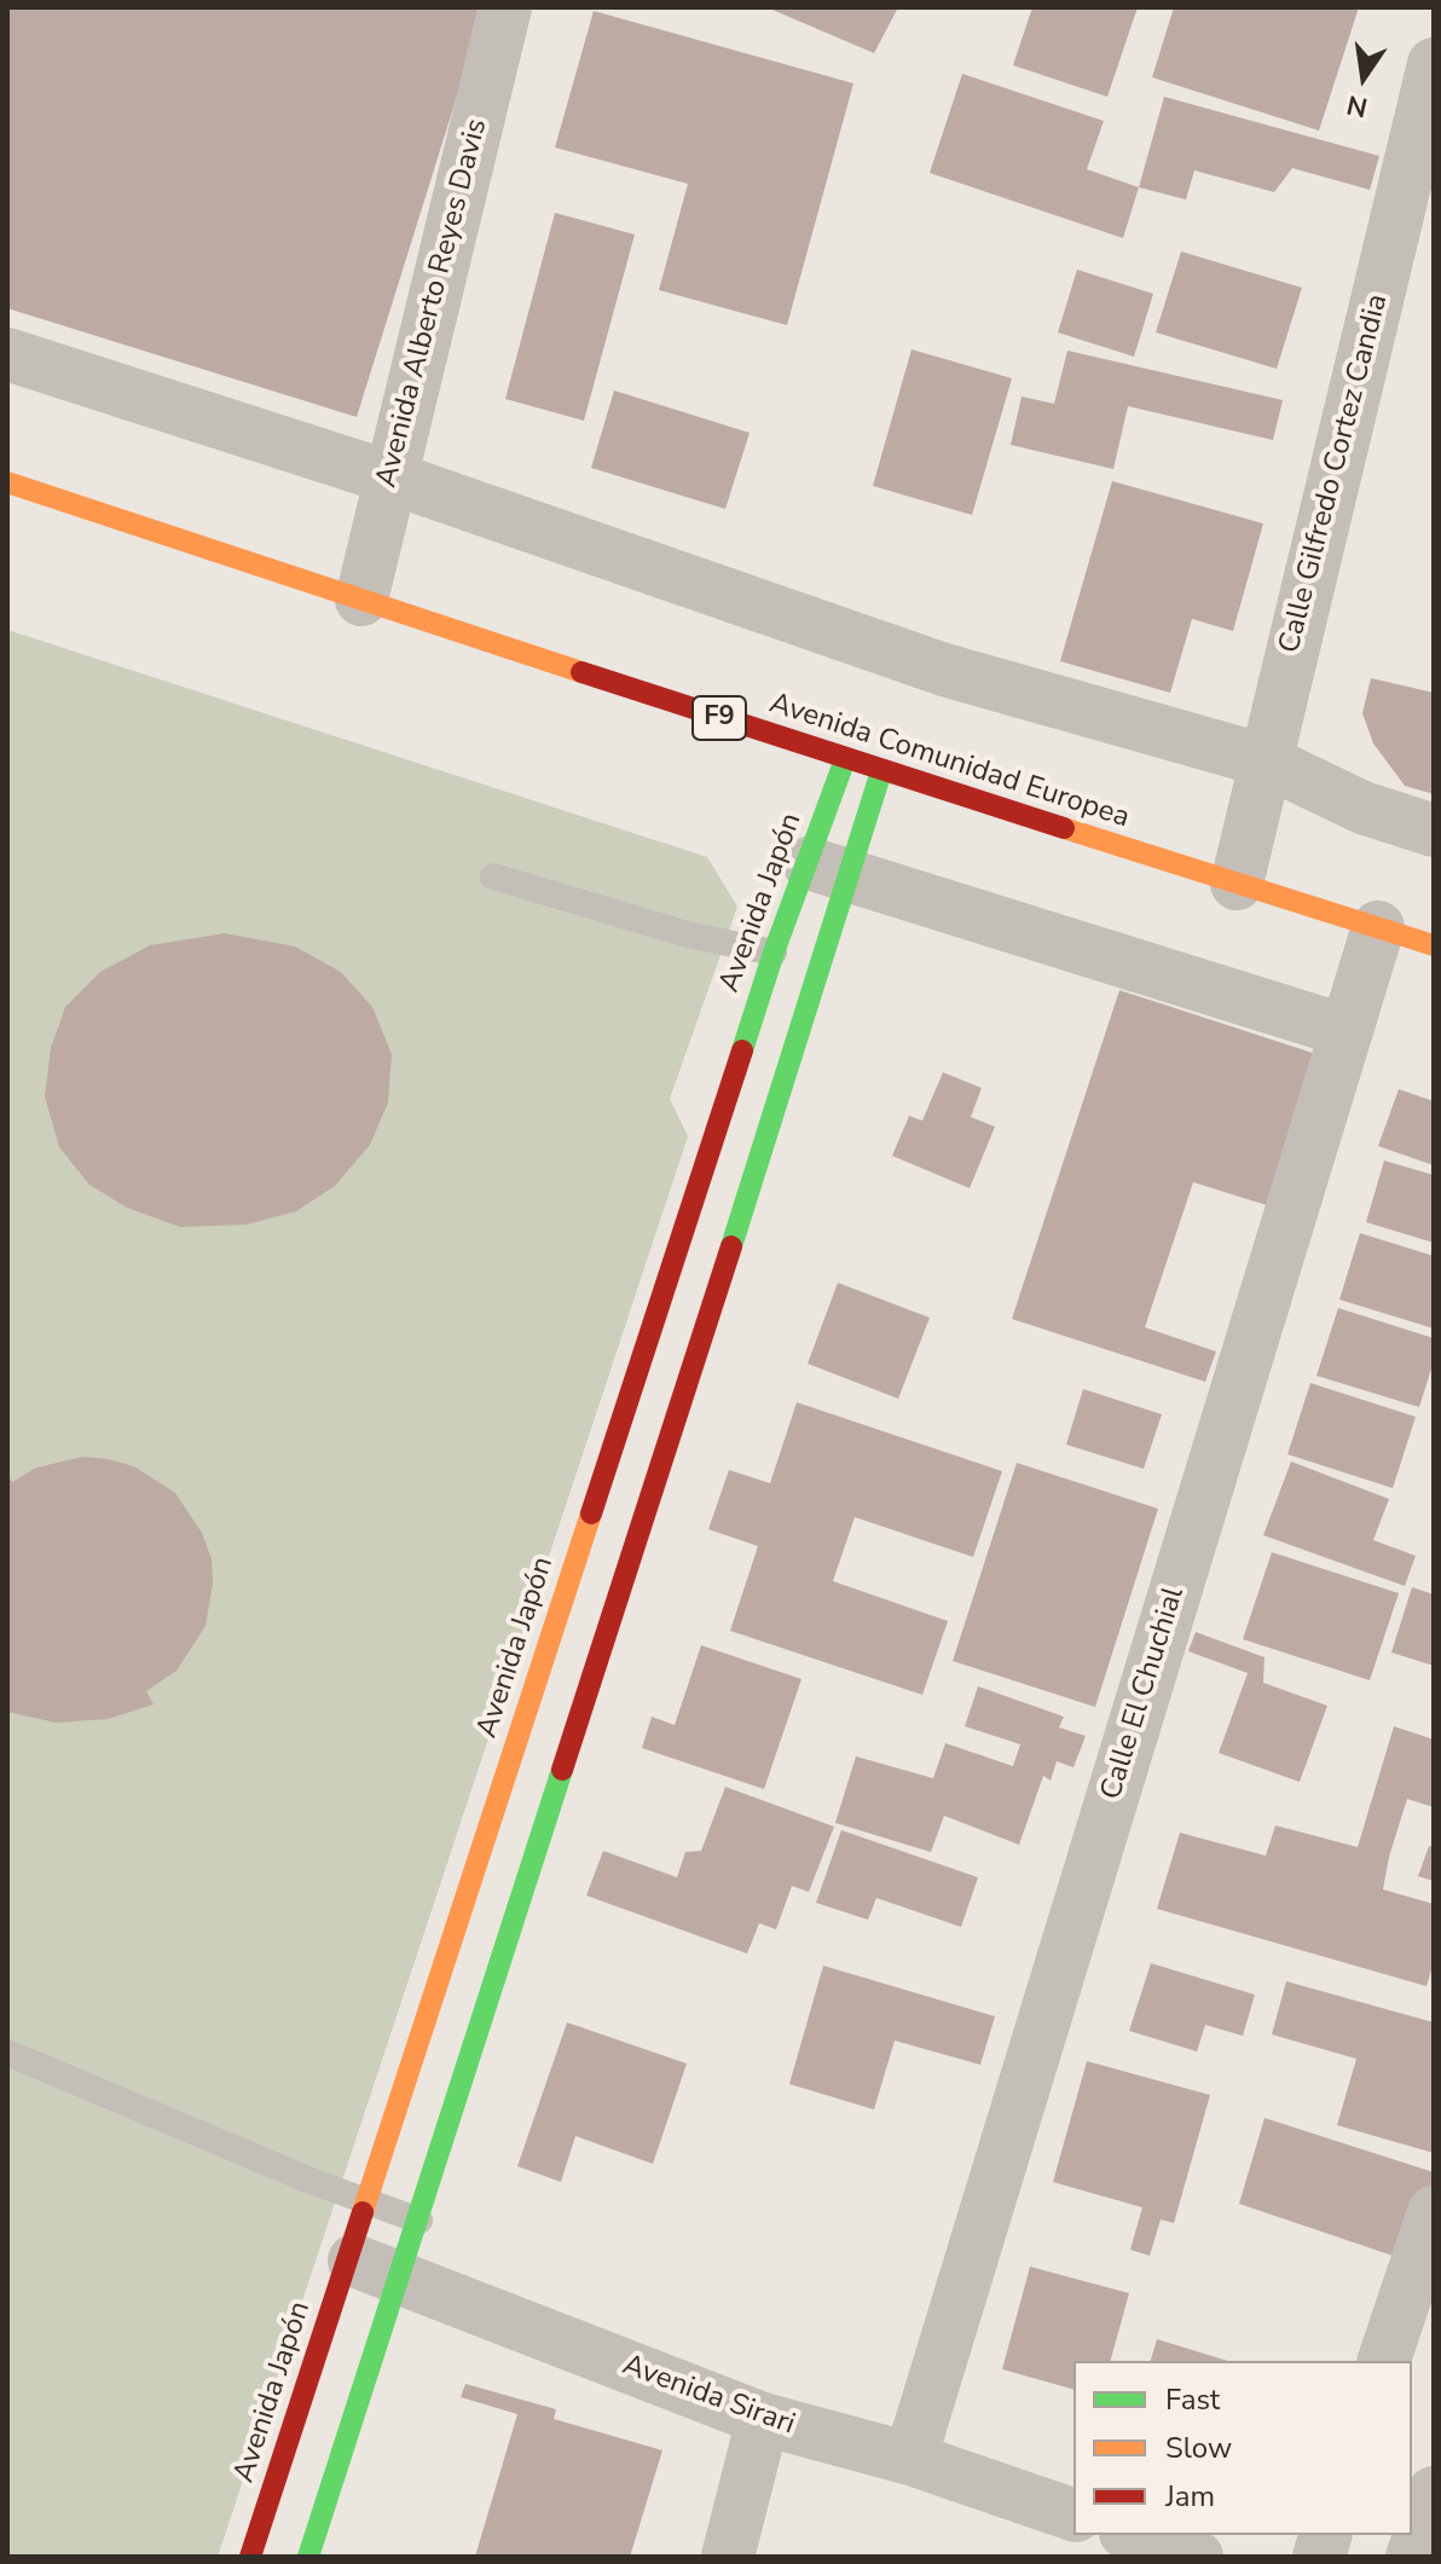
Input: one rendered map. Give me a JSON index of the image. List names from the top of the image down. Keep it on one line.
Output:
{"streets":{"main road":["F9","Avenida Comunidad Europea","Avenida Japón"],"street":["Avenida Alberto Reyes Davis","Calle Gilfredo Cortez Candia","Calle El Chuchial","Avenida Sirari"]},"crossings":[["Avenida Alberto Reyes Davis","Avenida Comunidad Europea"],["Calle Gilfredo Cortez Candia","Avenida Comunidad Europea"],["Avenida Comunidad Europea","Avenida Japón"],["Avenida Comunidad Europea","Calle El Chuchial"],["Avenida Japón","Avenida Sirari"],["Calle El Chuchial","Avenida Sirari"]],"legend":["Fast","Slow","Jam"],"north":"bottom"}
